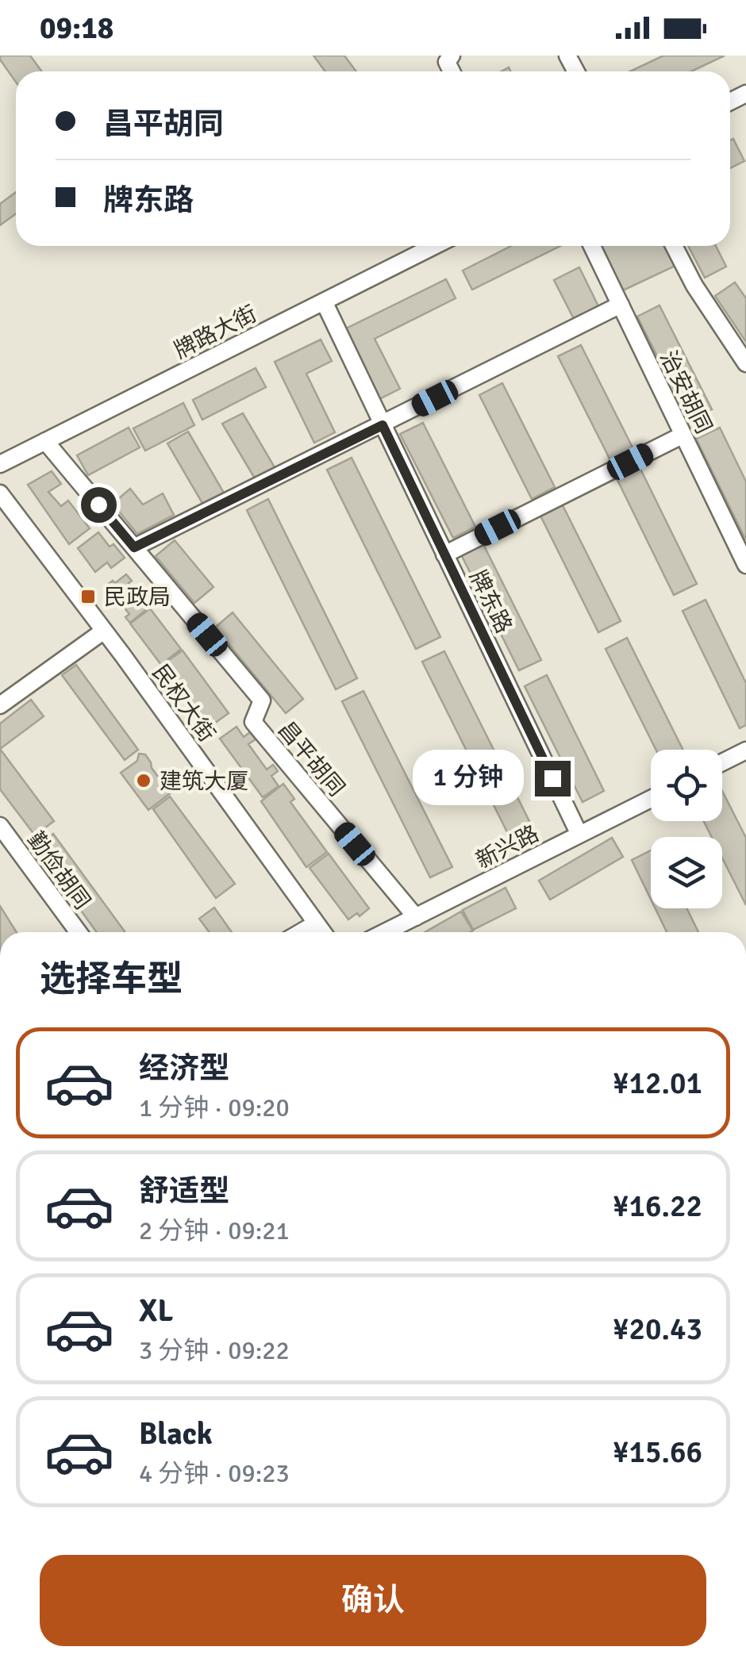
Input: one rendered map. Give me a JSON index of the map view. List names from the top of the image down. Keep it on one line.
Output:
{"streets":{"street":["牌路大街","治安胡同","牌东路","民权大街","昌平胡同","新兴路","勤俭胡同"]},"crossings":[["牌路大街","牌东路"],["牌路大街","昌平胡同"],["牌东路","新兴路"],["昌平胡同","新兴路"]],"places":{"transit":["民政局"],"other":["建筑大厦"]},"page":{"status":"09:18","banner":["昌平胡同","牌东路"],"bubble":"1 分钟","heading":"选择车型","list":[{"name":"经济型","note":"1 分钟 · 09:20","value":"¥12.01"},{"name":"舒适型","note":"2 分钟 · 09:21","value":"¥16.22"},{"name":"XL","note":"3 分钟 · 09:22","value":"¥20.43"},{"name":"Black","note":"4 分钟 · 09:23","value":"¥15.66"}],"buttons":"确认"}}
